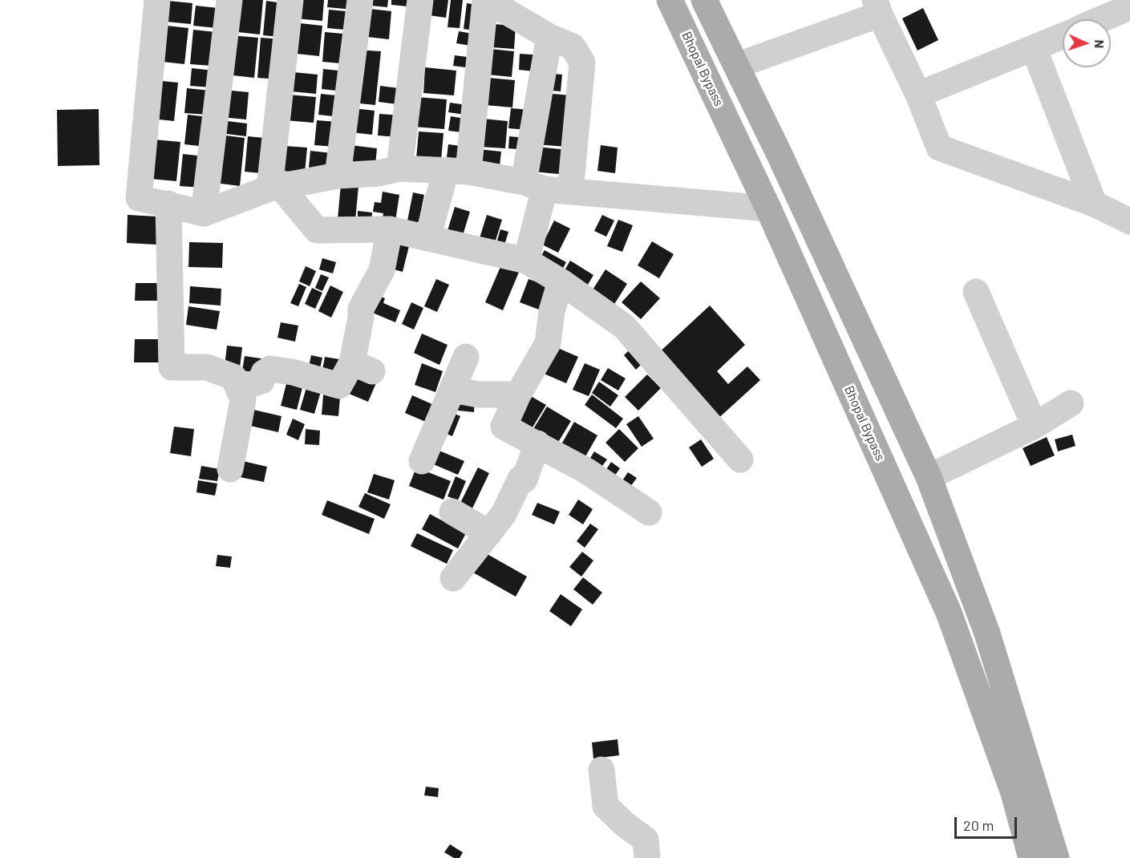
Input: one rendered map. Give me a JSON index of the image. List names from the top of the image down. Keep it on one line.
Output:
{"streets":{"main road":["Bhopal Bypass"]},"scale_bar":"20 m","north":"right"}
